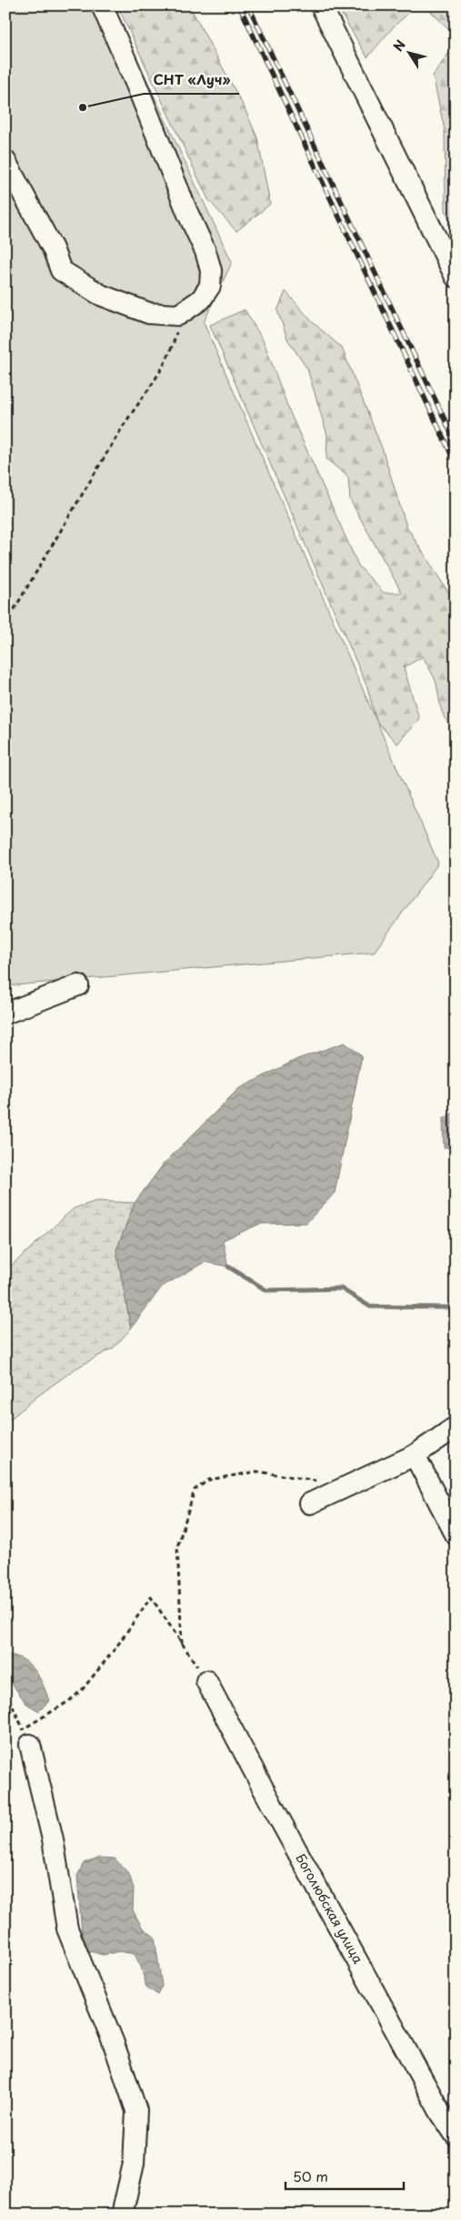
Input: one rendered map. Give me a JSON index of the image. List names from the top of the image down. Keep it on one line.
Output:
{"streets":{"street":["Боголюбская улица"]},"places":["СНТ «Луч»"],"scale_bar":"50 m","north":"top left"}
